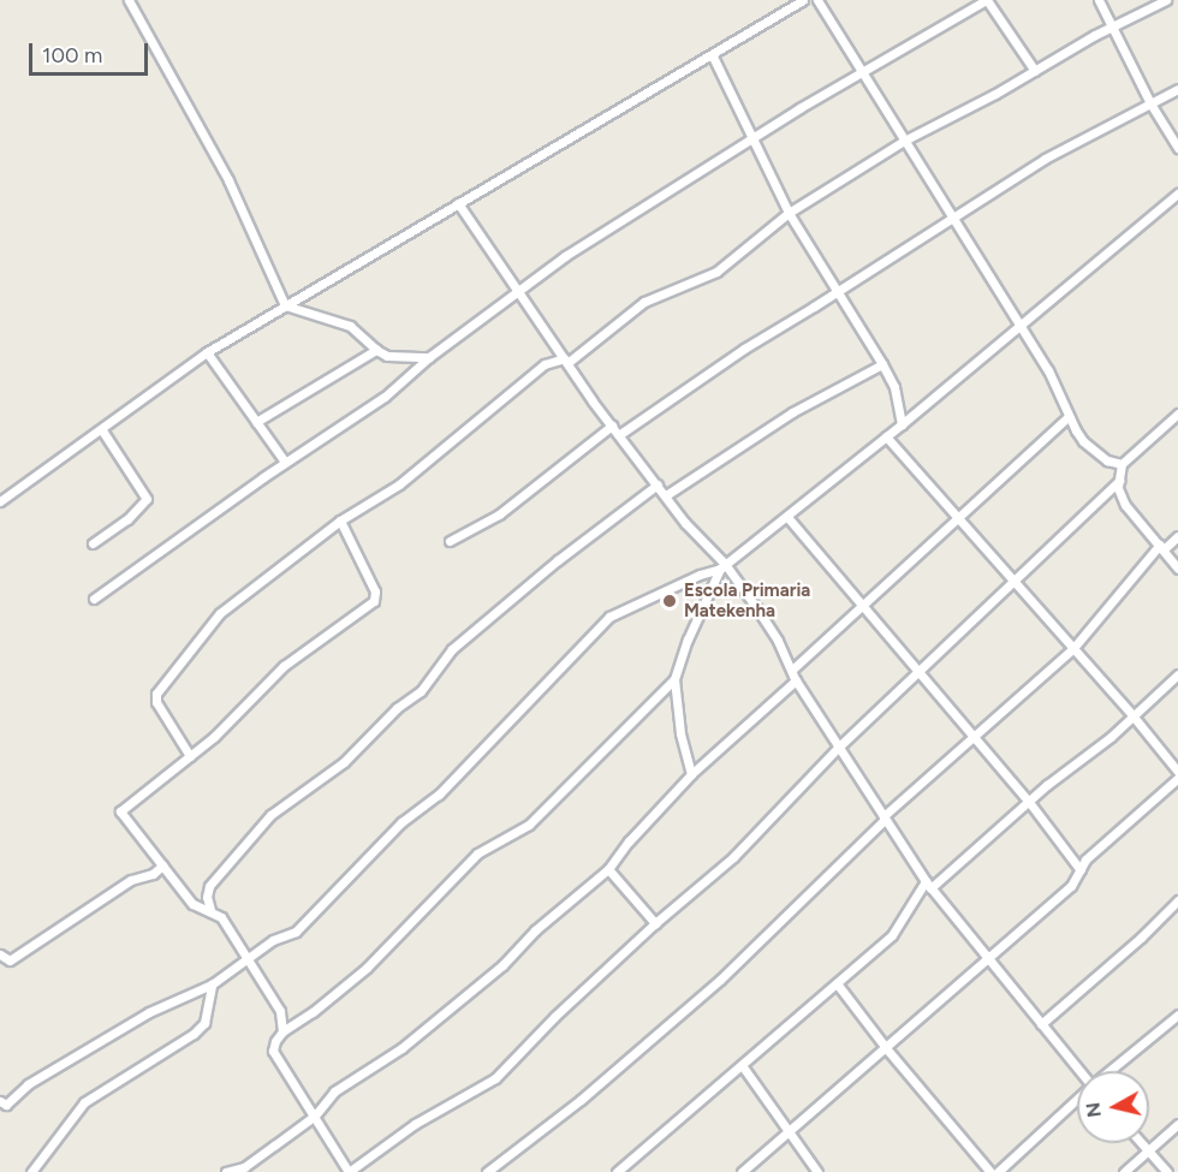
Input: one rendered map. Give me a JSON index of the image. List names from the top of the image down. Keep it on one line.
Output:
{"places":["Escola Primaria Matekenha"],"scale_bar":"100 m","north":"left"}
